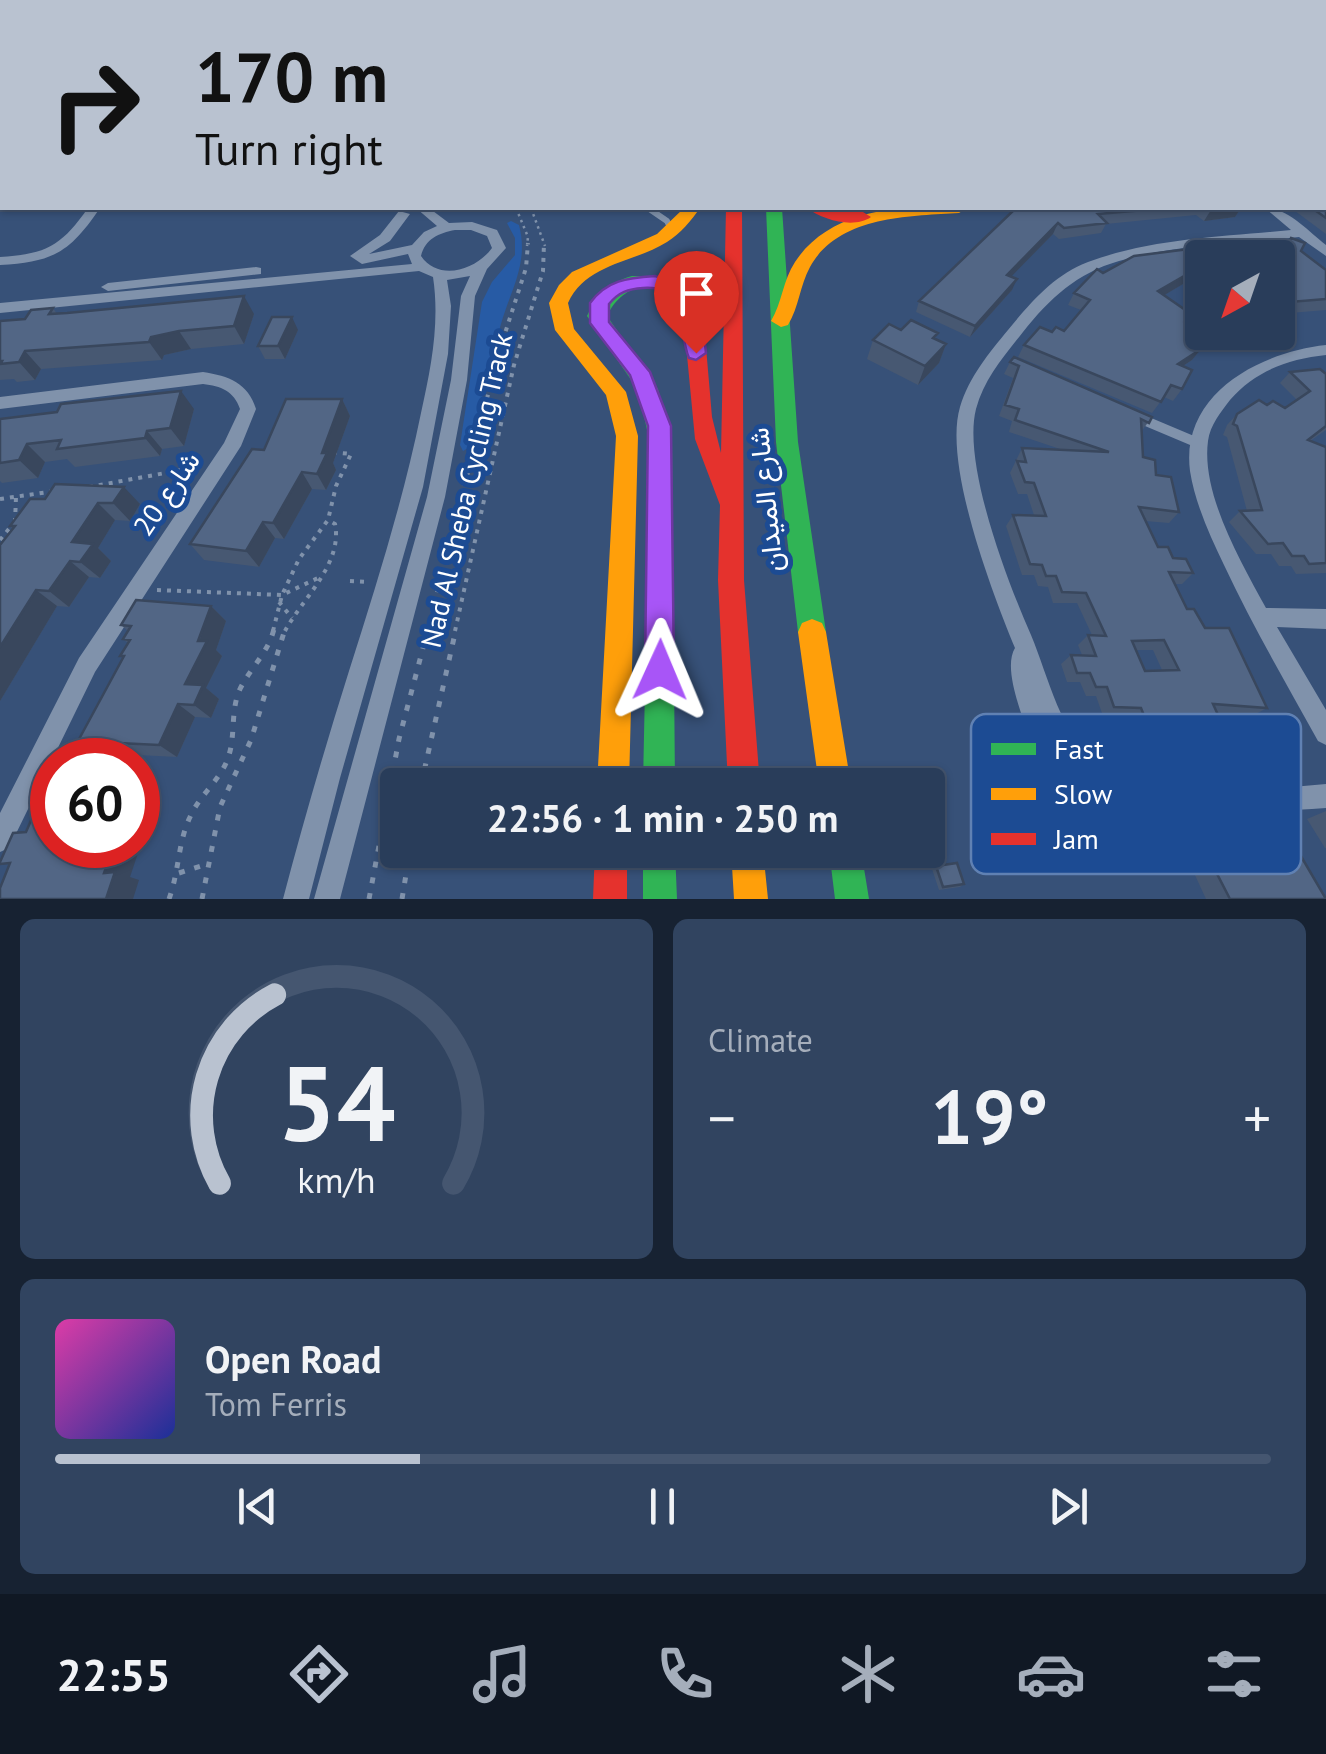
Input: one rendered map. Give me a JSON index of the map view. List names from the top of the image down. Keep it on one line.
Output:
{"streets":{"main road":["شارع الميدان"],"street":["شارع 20"],"path":["Nad Al Sheba Cycling Track"]},"legend":["Fast","Slow","Jam"],"north":"bottom left","page":{"turn":["170 m","Turn right"],"limit":"60","trip":"22:56 · 1 min · 250 m","tile":"Climate","heat":["−","19°","+"],"song":["Open Road","Tom Ferris"],"tabs":"22:55","gauge":["54","km/h"]}}
